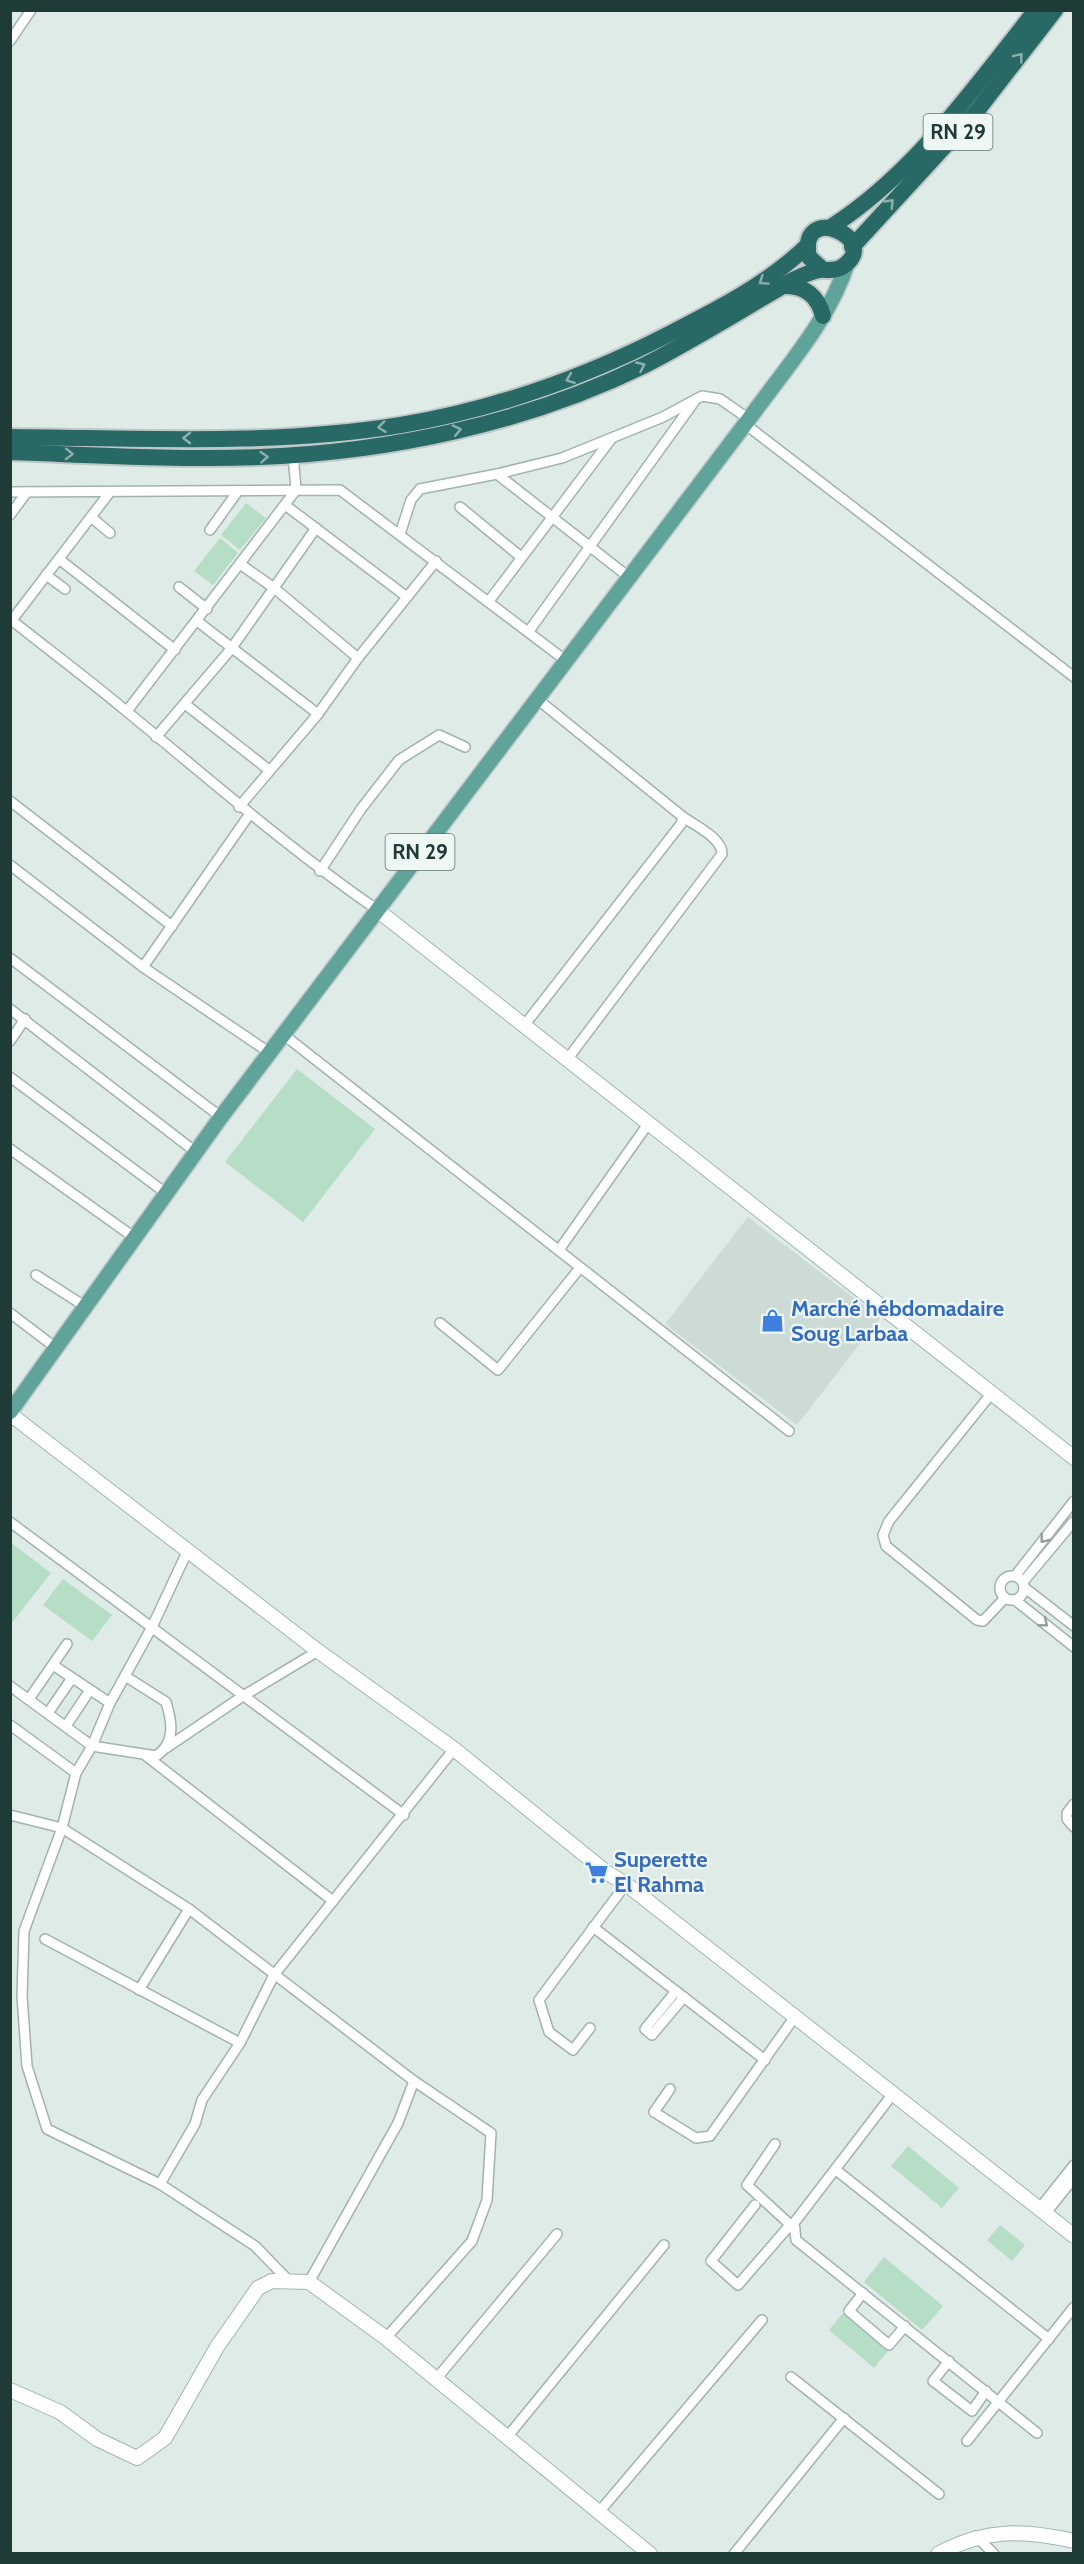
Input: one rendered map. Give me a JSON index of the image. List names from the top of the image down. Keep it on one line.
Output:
{"streets":{"highway":["RN 29"]},"places":{"shop":["Marché hébdomadaire Soug Larbaa"],"supermarket":["Superette El Rahma"]}}
